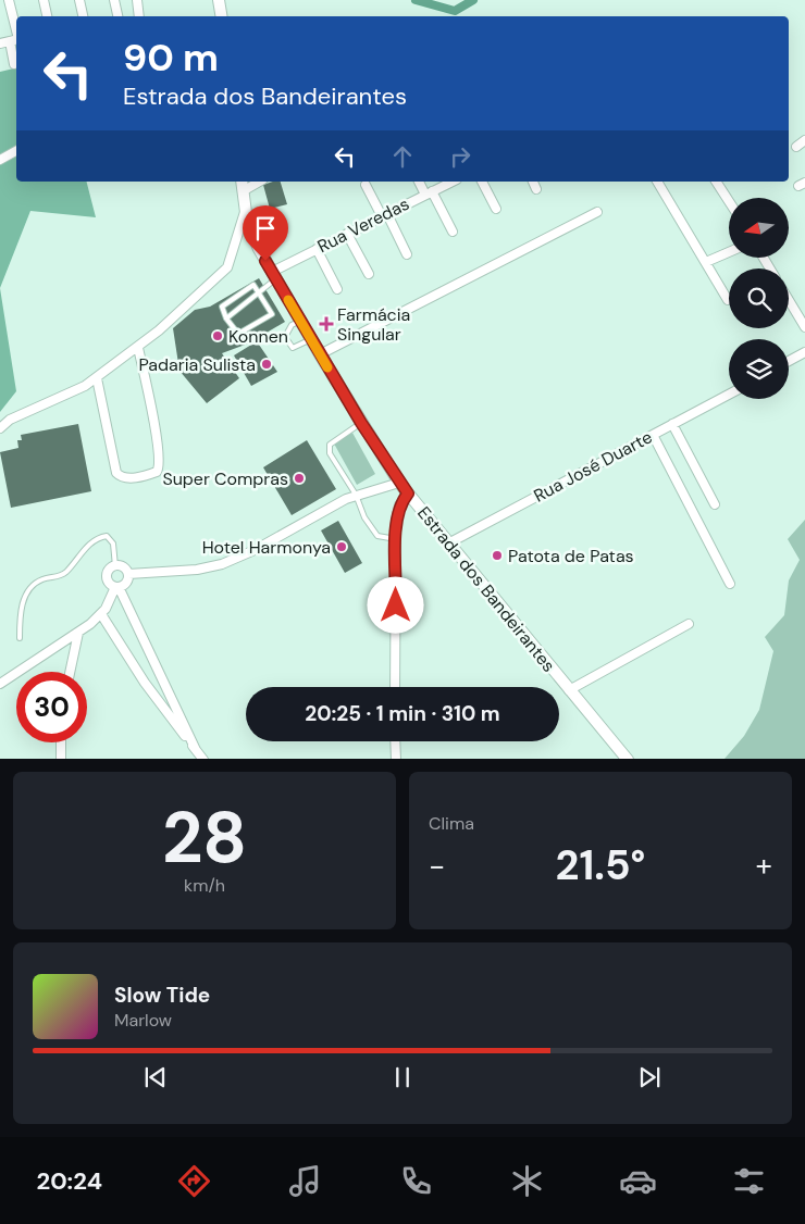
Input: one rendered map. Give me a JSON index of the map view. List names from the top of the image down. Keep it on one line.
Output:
{"streets":{"main road":["Estrada dos Bandeirantes"],"street":["Rua Veredas","Rua José Duarte"]},"crossings":[["Rua Veredas","Estrada dos Bandeirantes"],["Rua José Duarte","Estrada dos Bandeirantes"]],"places":{"health":["Farmácia Singular"],"other":["Konnen","Padaria Sulista","Super Compras","Hotel Harmonya","Patota de Patas"]},"north":"left","page":{"turn":["90 m","Estrada dos Bandeirantes"],"limit":"30","trip":"20:25 · 1 min · 310 m","tile":[["28","km/h"],"Clima"],"heat":["−","21.5°","+"],"song":["Slow Tide","Marlow"],"tabs":"20:24"}}
